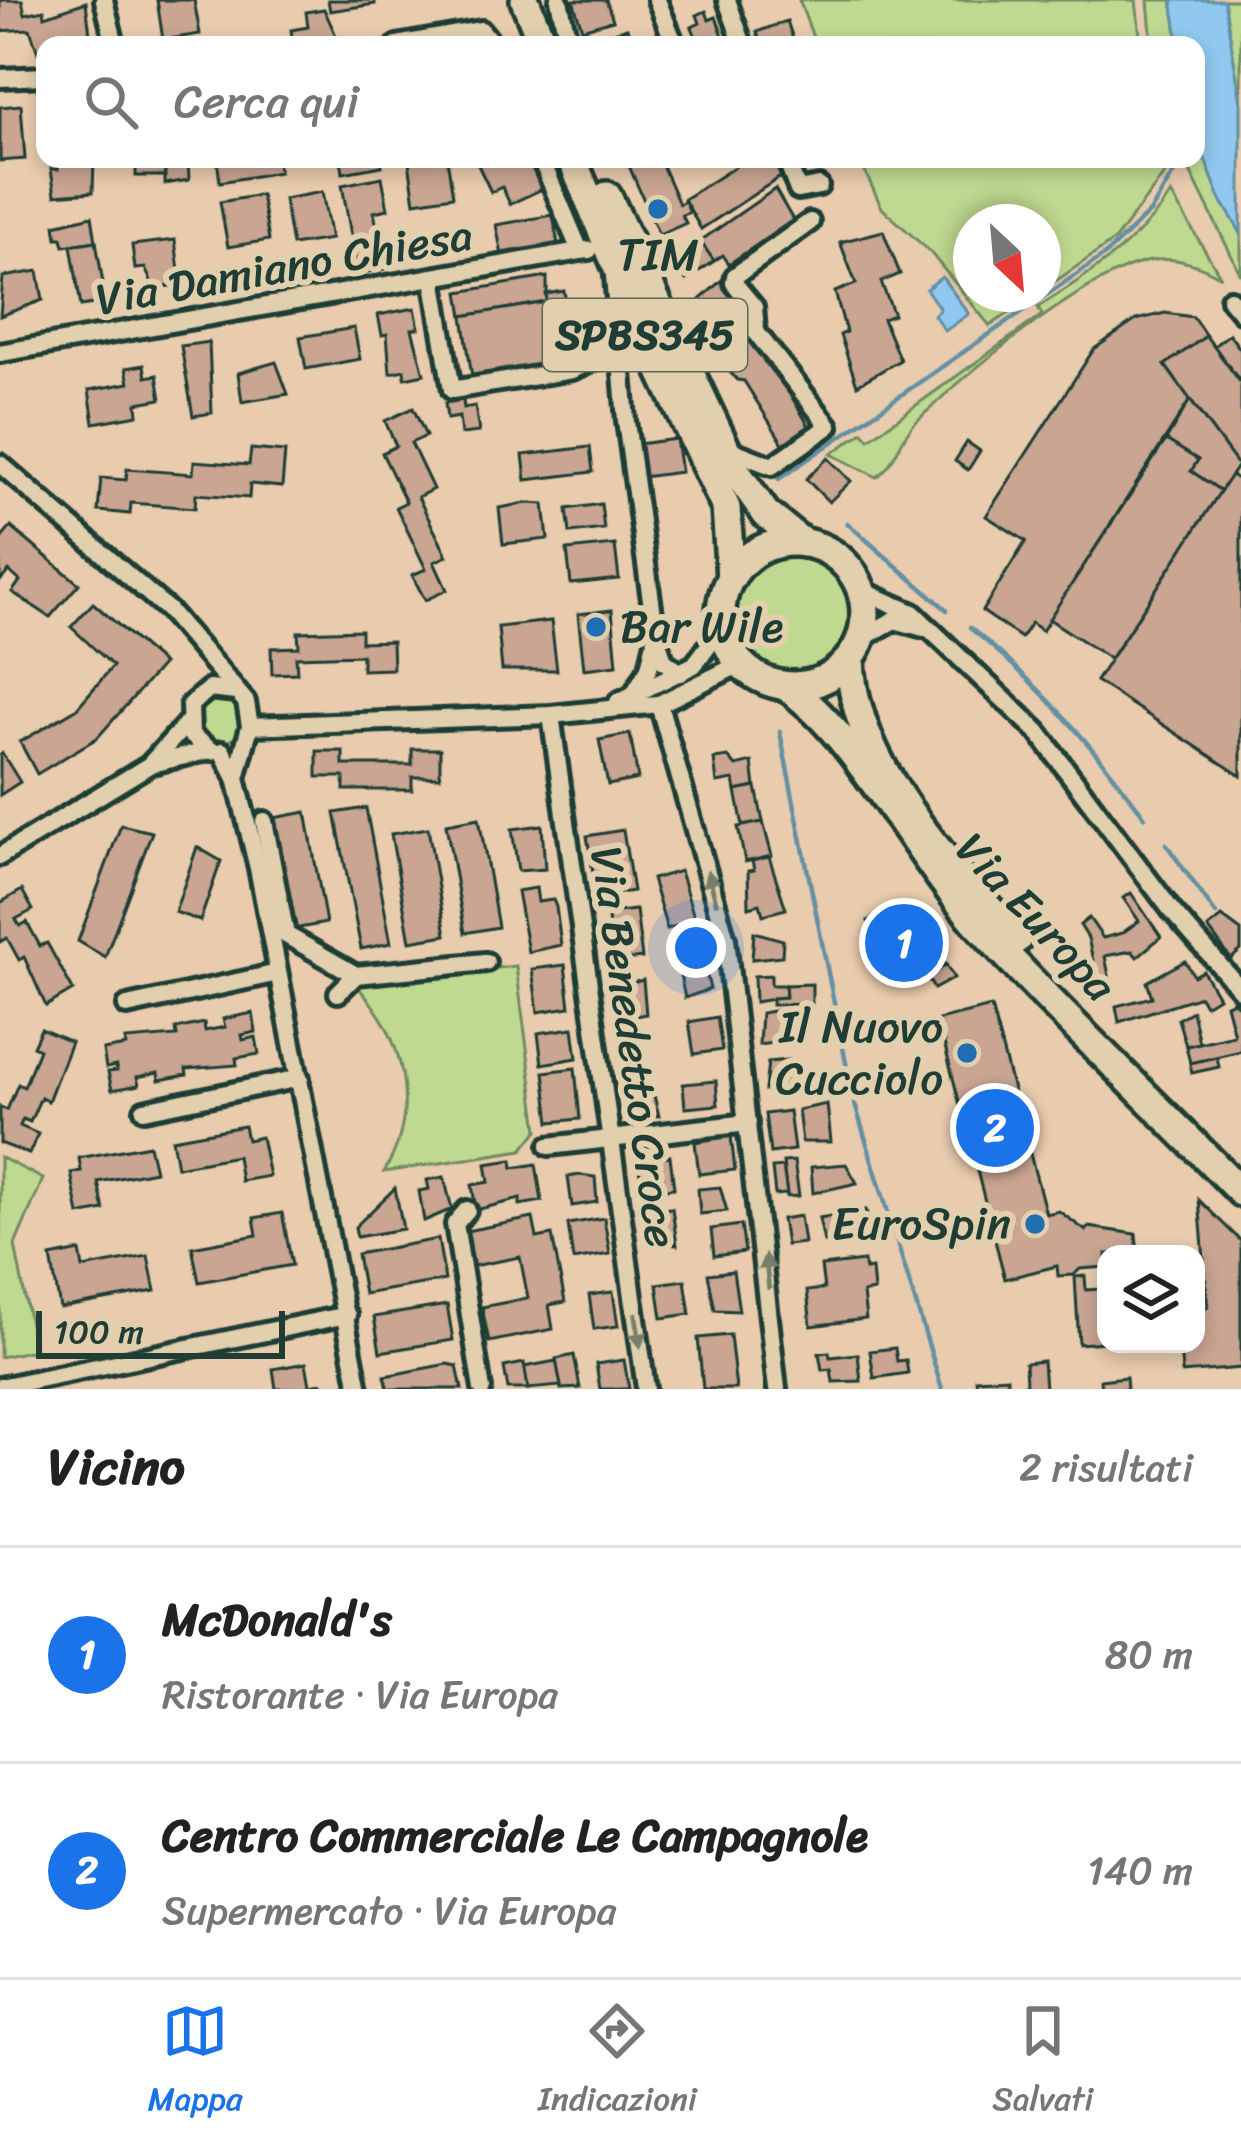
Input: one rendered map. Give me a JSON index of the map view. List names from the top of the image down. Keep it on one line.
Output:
{"streets":{"main road":["SPBS345","Via Europa"],"street":["Via Damiano Chiesa","Via Benedetto Croce"]},"crossings":[["Via Damiano Chiesa","SPBS345"],["SPBS345","Via Europa"]],"places":["TIM","Bar Wile","Il Nuovo Cucciolo","EuroSpin"],"scale_bar":"100 m","north":"bottom right","page":{"search":"Cerca qui","pins":["1","2"],"scale":"100 m","heading":["Vicino","2 risultati"],"list":[{"mark":"1","name":"McDonald's","note":"Ristorante · Via Europa","value":"80 m"},{"mark":"2","name":"Centro Commerciale Le Campagnole","note":"Supermercato · Via Europa","value":"140 m"}],"nav":["Mappa","Indicazioni","Salvati"]}}
